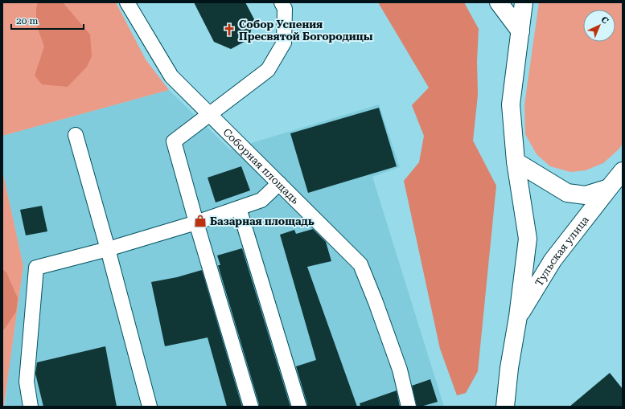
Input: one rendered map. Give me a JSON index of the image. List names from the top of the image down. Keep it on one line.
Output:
{"streets":{"main road":["Тульская улица"],"lane":["Соборная площадь"]},"places":{"church":["Собор Успения Пресвятой Богородицы"],"shop":["Базарная площадь"]},"scale_bar":"20 m","north":"top right"}
